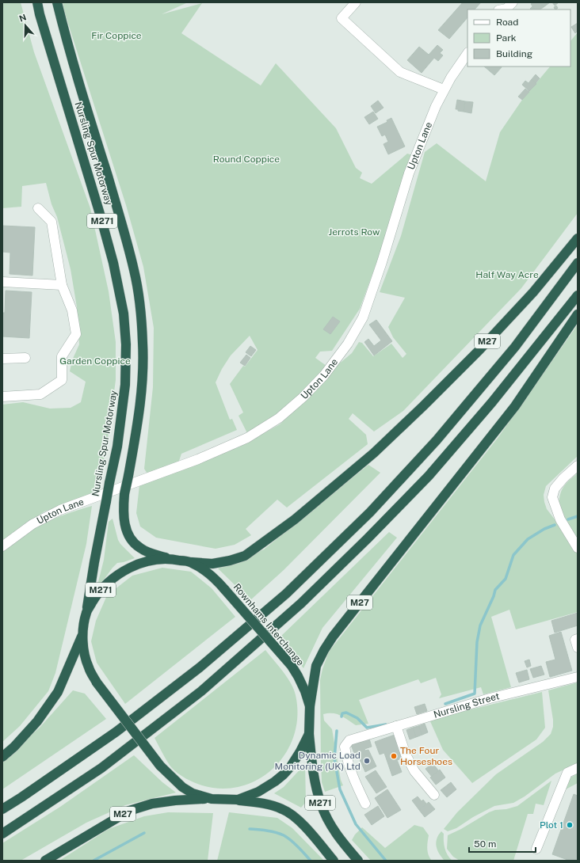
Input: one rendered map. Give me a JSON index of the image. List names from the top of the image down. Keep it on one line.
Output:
{"streets":{"highway":["Nursling Spur Motorway","M271","M27","Rownhams Interchange"],"street":["Upton Lane","Nursling Street"]},"crossings":[["Nursling Spur Motorway","Rownhams Interchange"],["M271","Rownhams Interchange"],["M27","Rownhams Interchange"]],"parks":["Fir Coppice","Round Coppice","Jerrots Row","Half Way Acre","Garden Coppice"],"places":["The Four Horseshoes","Dynamic Load Monitoring (UK) Ltd","Plot 1"],"legend":["Road","Park","Building"],"scale_bar":"50 m","north":"top"}
